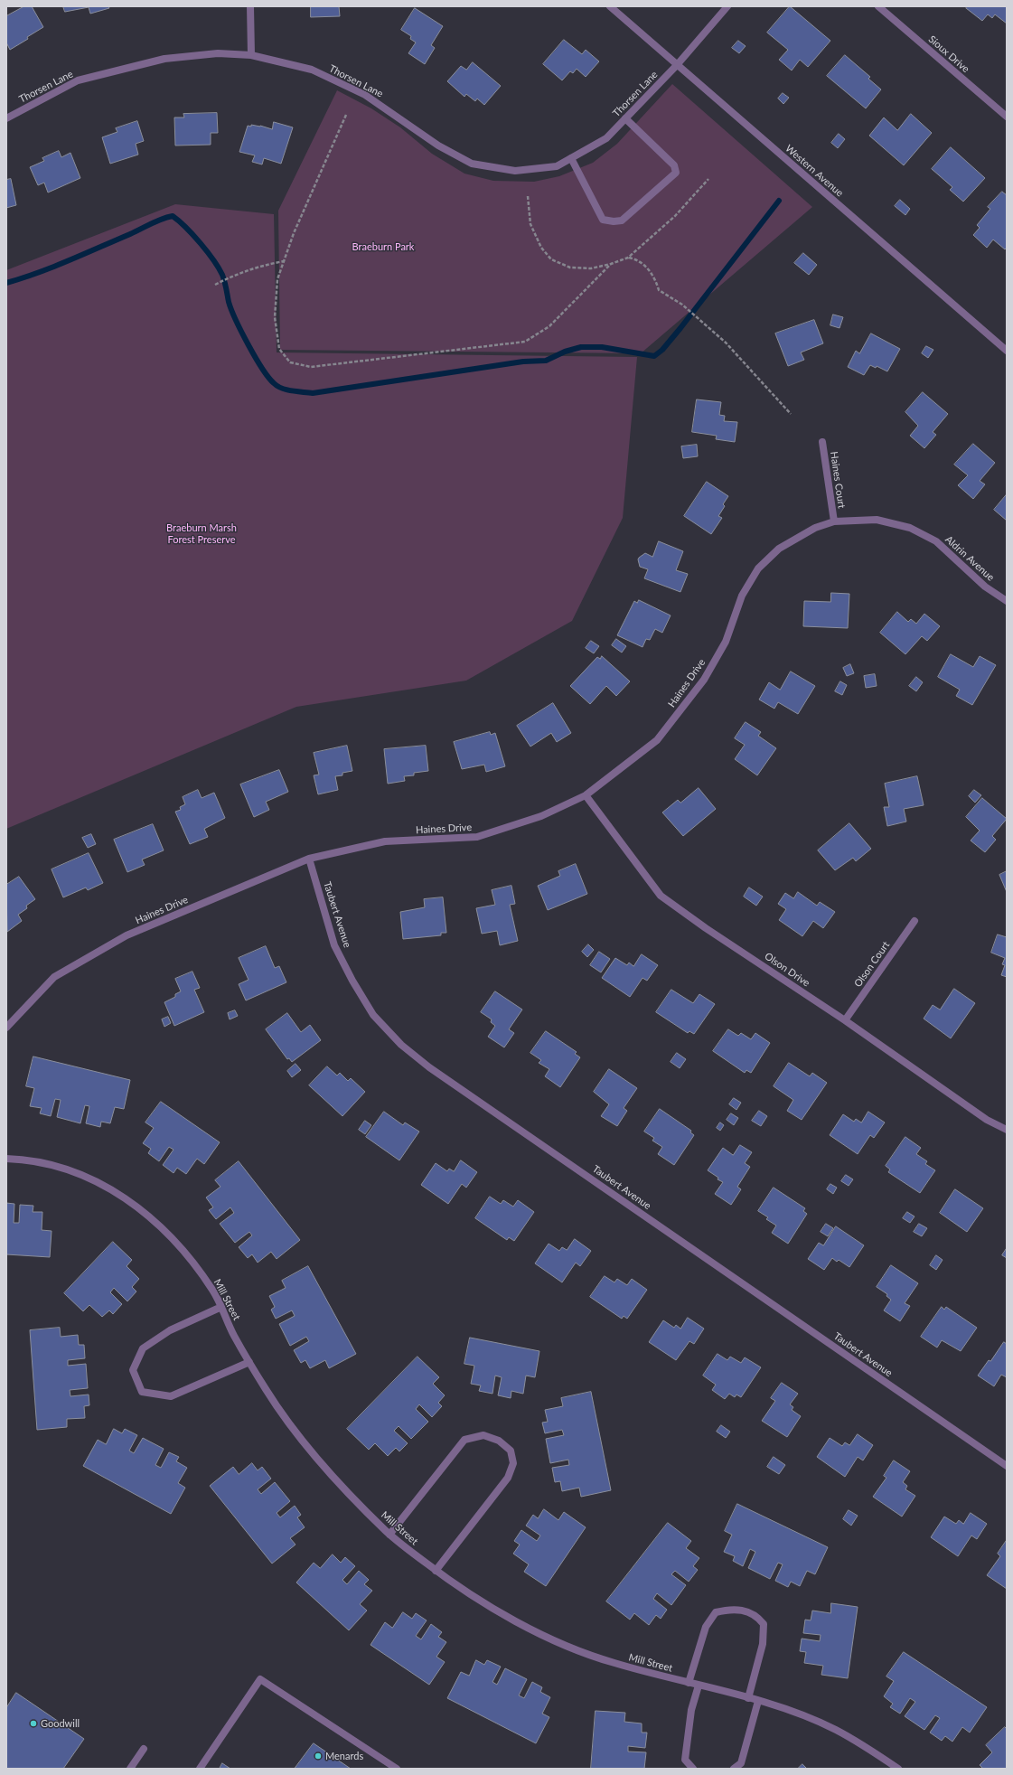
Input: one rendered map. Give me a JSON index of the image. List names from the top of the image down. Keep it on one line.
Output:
{"streets":{"street":["Sioux Drive","Thorsen Lane","Western Avenue","Haines Court","Aldrin Avenue","Haines Drive","Taubert Avenue","Olson Court","Olson Drive","Mill Street"]},"crossings":[["Thorsen Lane","Western Avenue"],["Haines Court","Aldrin Avenue"],["Haines Court","Haines Drive"],["Aldrin Avenue","Haines Drive"],["Haines Drive","Taubert Avenue"],["Haines Drive","Olson Drive"],["Olson Court","Olson Drive"]],"parks":["Braeburn Park","Braeburn Marsh Forest Preserve"],"places":["Goodwill","Menards"]}
